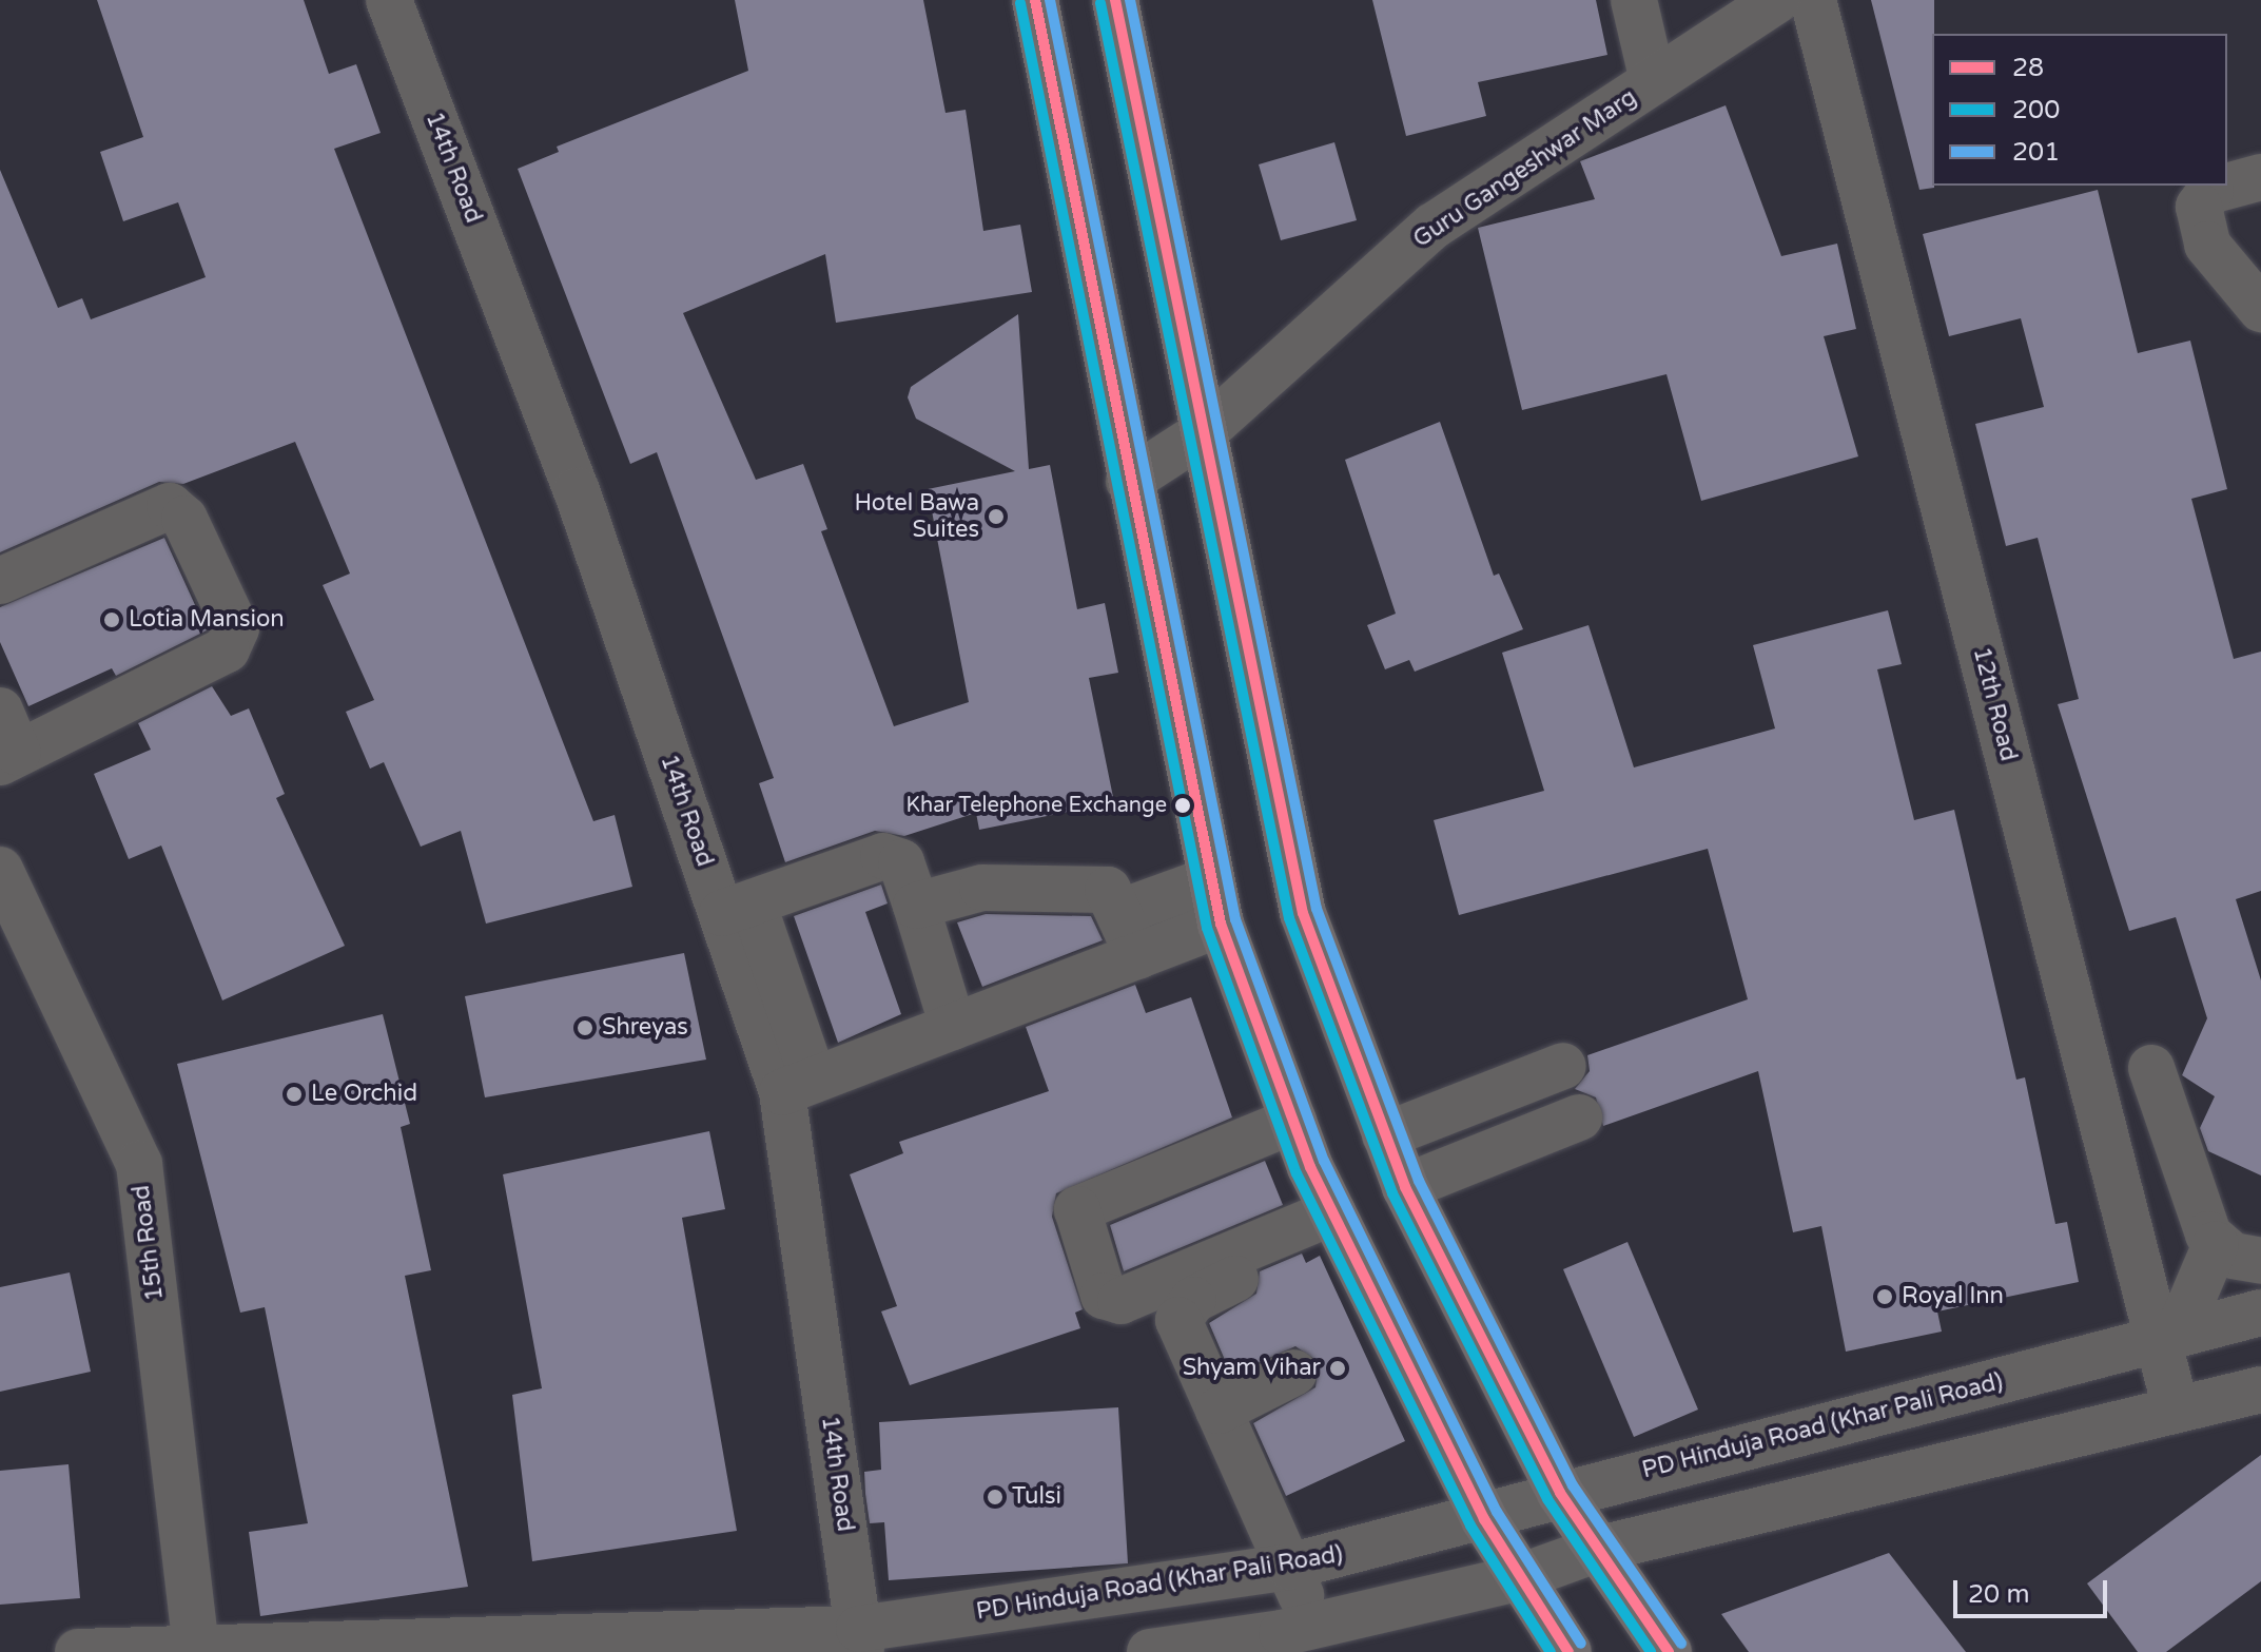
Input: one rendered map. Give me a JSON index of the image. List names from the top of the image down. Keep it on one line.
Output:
{"streets":{"street":["14th Road","Guru Gangeshwar Marg","12th Road","15th Road","PD Hinduja Road (Khar Pali Road)"]},"crossings":[["14th Road","PD Hinduja Road (Khar Pali Road)"],["12th Road","PD Hinduja Road (Khar Pali Road)"],["15th Road","PD Hinduja Road (Khar Pali Road)"]],"places":["Hotel Bawa Suites","Lotia Mansion","Khar Telephone Exchange","Shreyas","Le Orchid","Royal Inn","Shyam Vihar","Tulsi"],"lines":["transit line 28","transit line 201","transit line 200"],"legend":["28","200","201"],"scale_bar":"20 m"}
